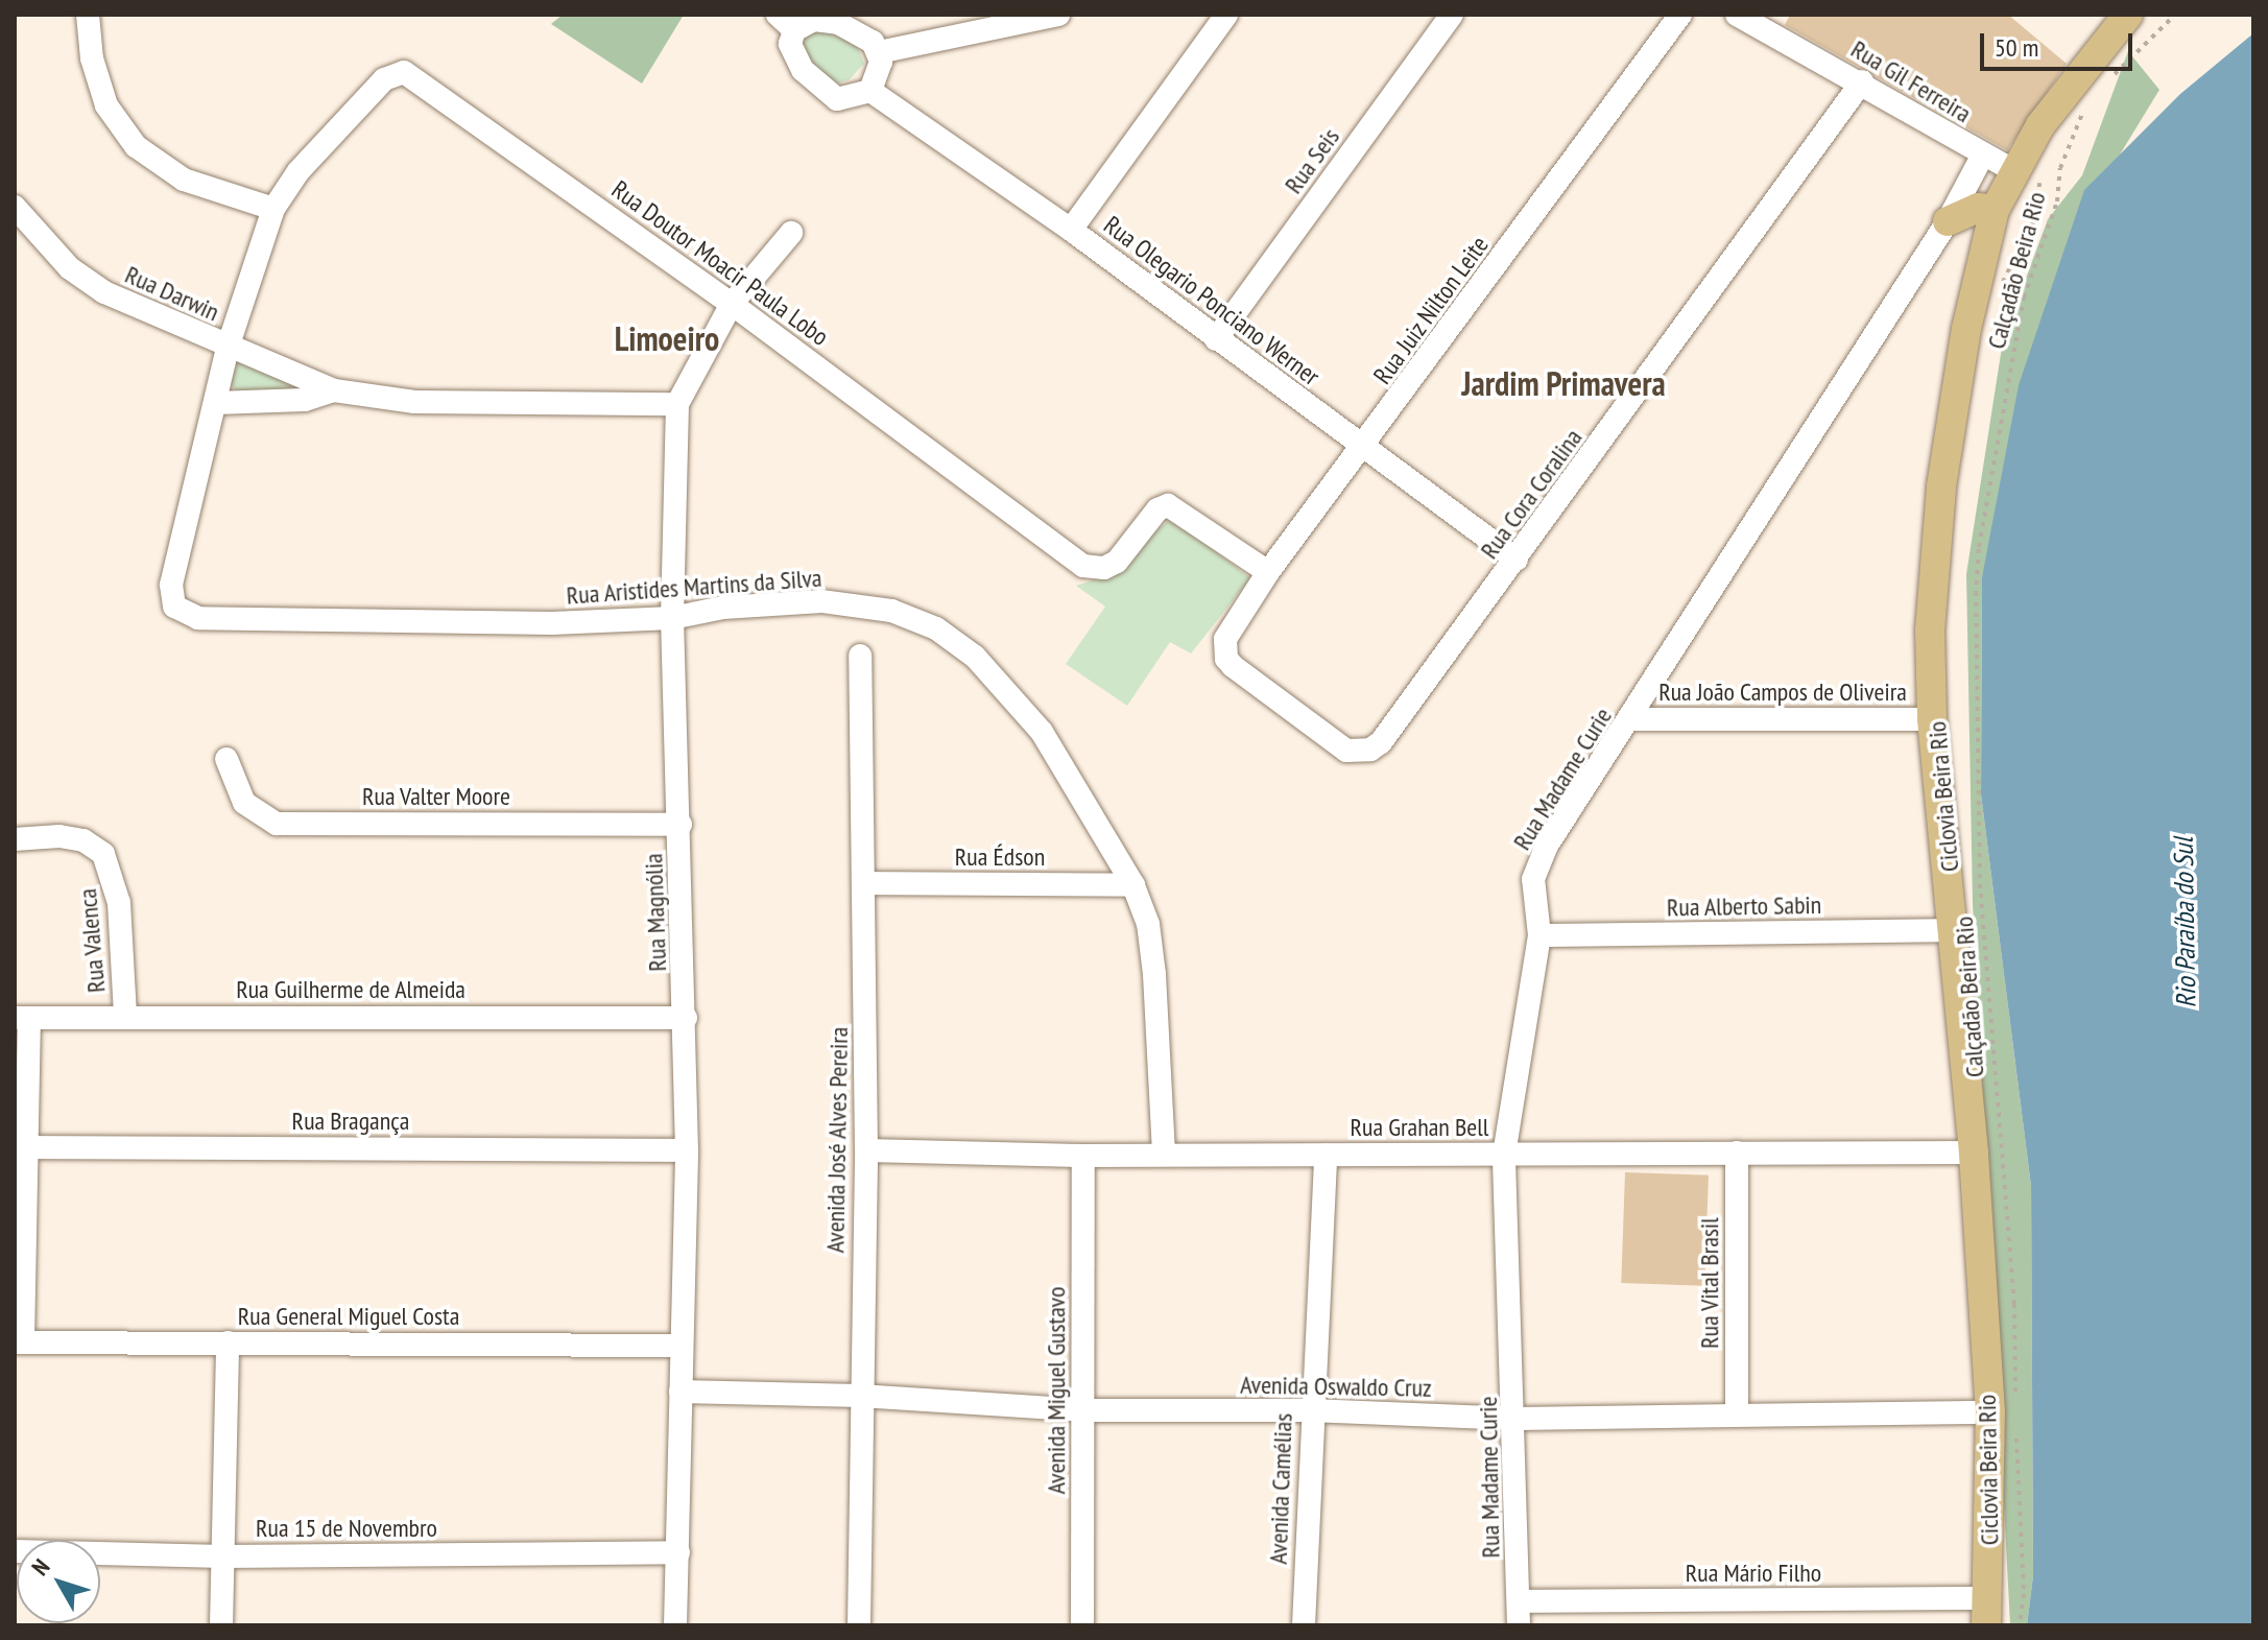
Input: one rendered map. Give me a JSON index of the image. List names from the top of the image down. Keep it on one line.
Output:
{"streets":{"street":["Rua Gil Ferreira","Rua Seis","Rua Doutor Moacir Paula Lobo","Rua Darwin","Rua Olegario Ponciano Werner","Rua Juiz Nilton Leite","Rua Cora Coralina","Rua Aristides Martins da Silva","Rua João Campos de Oliveira","Rua Madame Curie","Rua Valter Moore","Rua Édson","Rua Alberto Sabin","Rua Magnólia","Rua Valenca","Rua Guilherme de Almeida","Rua Bragança","Rua Grahan Bell","Avenida José Alves Pereira","Rua Vital Brasil","Rua General Miguel Costa","Avenida Oswaldo Cruz","Avenida Miguel Gustavo","Avenida Camélias","Rua 15 de Novembro","Rua Mário Filho"],"path":["Calçadão Beira Rio","Ciclovia Beira Rio"]},"crossings":[["Rua Gil Ferreira","Rua Cora Coralina"],["Rua Gil Ferreira","Rua Madame Curie"],["Rua Seis","Rua Olegario Ponciano Werner"],["Rua Doutor Moacir Paula Lobo","Rua Darwin"],["Rua Doutor Moacir Paula Lobo","Rua Juiz Nilton Leite"],["Rua Doutor Moacir Paula Lobo","Rua Aristides Martins da Silva"],["Rua Doutor Moacir Paula Lobo","Rua Magnólia"],["Calçadão Beira Rio","Ciclovia Beira Rio"],["Calçadão Beira Rio","Avenida Oswaldo Cruz"],["Rua Darwin","Rua Aristides Martins da Silva"],["Rua Darwin","Rua Magnólia"],["Rua Olegario Ponciano Werner","Rua Juiz Nilton Leite"],["Rua Olegario Ponciano Werner","Rua Cora Coralina"],["Rua Juiz Nilton Leite","Rua Cora Coralina"],["Rua Aristides Martins da Silva","Rua Édson"],["Rua Aristides Martins da Silva","Rua Magnólia"],["Rua Aristides Martins da Silva","Rua Grahan Bell"],["Rua João Campos de Oliveira","Rua Madame Curie"],["Rua Madame Curie","Rua Alberto Sabin"],["Rua Madame Curie","Rua Grahan Bell"],["Rua Madame Curie","Avenida Oswaldo Cruz"],["Rua Madame Curie","Rua Mário Filho"],["Rua Valter Moore","Rua Magnólia"],["Ciclovia Beira Rio","Avenida Oswaldo Cruz"],["Rua Édson","Avenida José Alves Pereira"],["Rua Magnólia","Rua Guilherme de Almeida"],["Rua Magnólia","Rua Bragança"],["Rua Magnólia","Rua General Miguel Costa"],["Rua Magnólia","Avenida Oswaldo Cruz"],["Rua Magnólia","Rua 15 de Novembro"],["Rua Valenca","Rua Guilherme de Almeida"],["Rua Grahan Bell","Avenida José Alves Pereira"],["Rua Grahan Bell","Rua Vital Brasil"],["Rua Grahan Bell","Avenida Miguel Gustavo"],["Rua Grahan Bell","Avenida Camélias"],["Avenida José Alves Pereira","Avenida Oswaldo Cruz"],["Rua Vital Brasil","Avenida Oswaldo Cruz"],["Avenida Oswaldo Cruz","Avenida Miguel Gustavo"],["Avenida Oswaldo Cruz","Avenida Camélias"]],"districts":["Limoeiro","Jardim Primavera"],"water":["Rio Paraíba do Sul"],"scale_bar":"50 m","north":"top left"}
